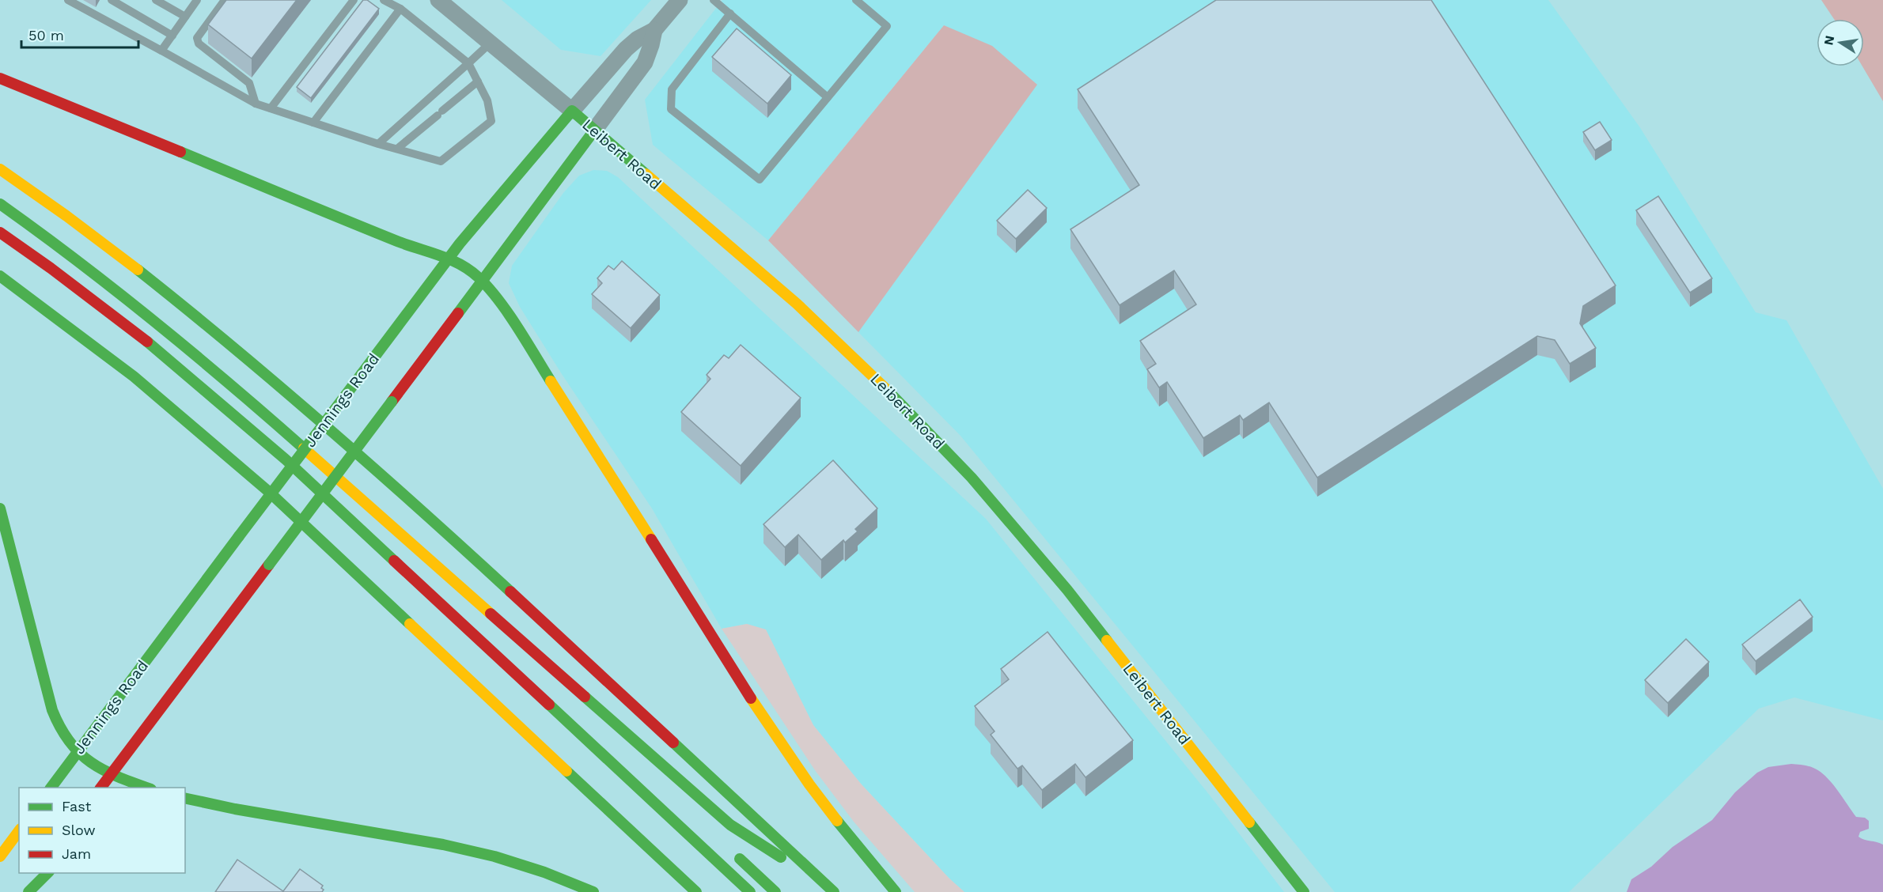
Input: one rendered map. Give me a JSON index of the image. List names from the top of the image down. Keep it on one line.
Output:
{"streets":{"main road":["Leibert Road","Jennings Road"]},"crossings":[["Leibert Road","Jennings Road"]],"legend":["Fast","Slow","Jam"],"scale_bar":"50 m","north":"left"}
